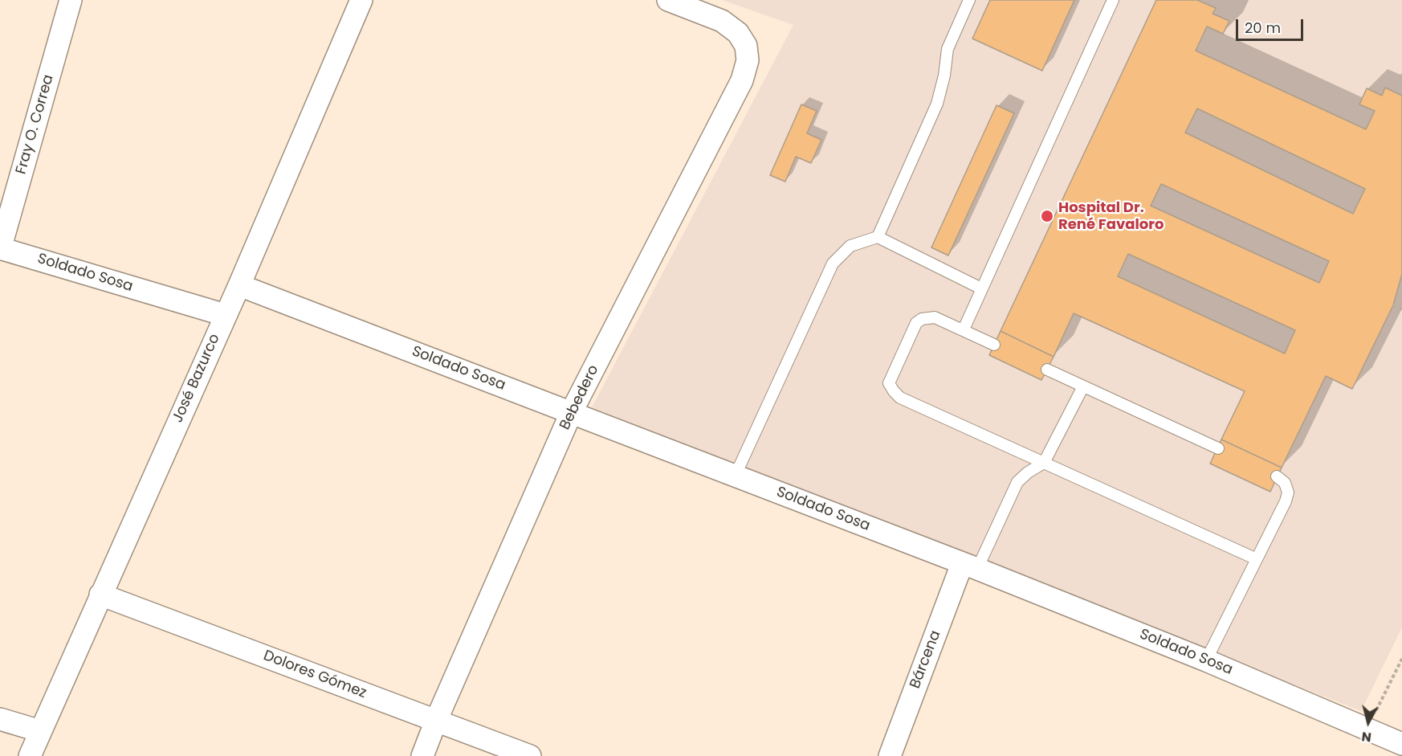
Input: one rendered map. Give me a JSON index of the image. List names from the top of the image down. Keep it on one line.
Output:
{"streets":{"street":["Fray O. Correa","Soldado Sosa","José Bazurco","Bebedero","Bárcena","Dolores Gómez"]},"crossings":[["Fray O. Correa","Soldado Sosa"],["Soldado Sosa","José Bazurco"],["Soldado Sosa","Bebedero"],["Soldado Sosa","Bárcena"],["José Bazurco","Dolores Gómez"],["Bebedero","Dolores Gómez"]],"places":["Hospital Dr. René Favaloro"],"scale_bar":"20 m","north":"bottom"}
